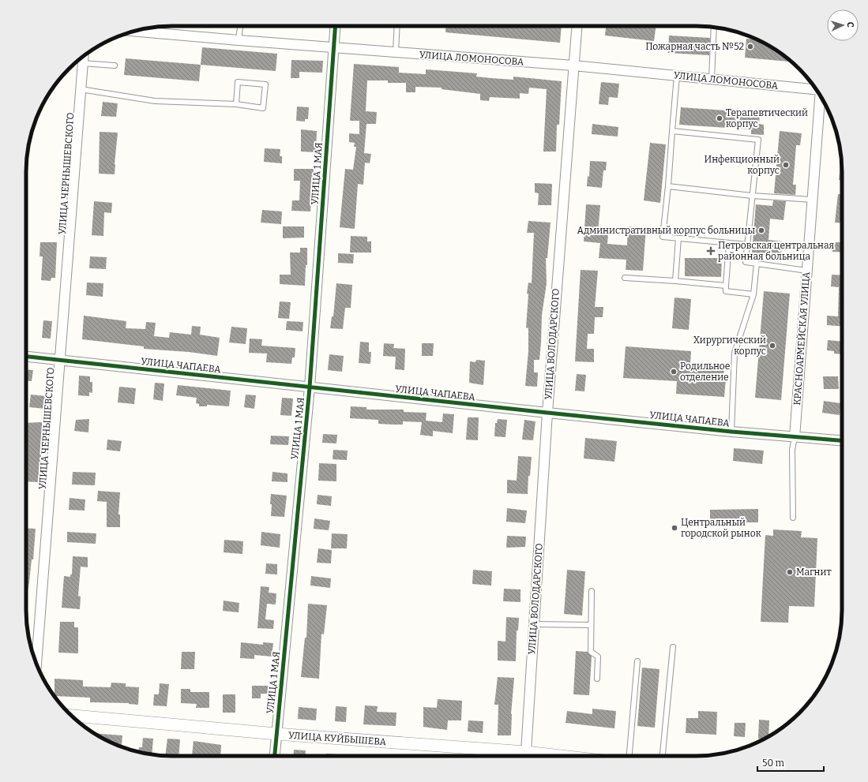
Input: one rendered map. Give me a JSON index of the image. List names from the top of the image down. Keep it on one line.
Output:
{"streets":{"street":["УЛИЦА ЛОМОНОСОВА","УЛИЦА ЧЕРНЫШЕВСКОГО","УЛИЦА 1 МАЯ","КРАСНОАРМЕЙСКАЯ УЛИЦА","УЛИЦА ВОЛОДАРСКОГО","УЛИЦА ЧАПАЕВА","УЛИЦА КУЙБЫШЕВА"]},"crossings":[["УЛИЦА ЛОМОНОСОВА","УЛИЦА 1 МАЯ"],["УЛИЦА ЛОМОНОСОВА","УЛИЦА ВОЛОДАРСКОГО"],["УЛИЦА ЧЕРНЫШЕВСКОГО","УЛИЦА ЧАПАЕВА"],["УЛИЦА 1 МАЯ","УЛИЦА ЧАПАЕВА"],["УЛИЦА 1 МАЯ","УЛИЦА КУЙБЫШЕВА"],["КРАСНОАРМЕЙСКАЯ УЛИЦА","УЛИЦА ЧАПАЕВА"],["УЛИЦА ВОЛОДАРСКОГО","УЛИЦА ЧАПАЕВА"]],"places":{"other":["Пожарная часть №52","Терапевтический корпус","Инфекционный корпус","Административный корпус больницы","Хирургический корпус","Родильное отделение","Центральный городской рынок","Магнит"],"health":["Петровская центральная районная больница"]},"scale_bar":"50 m","north":"right"}
